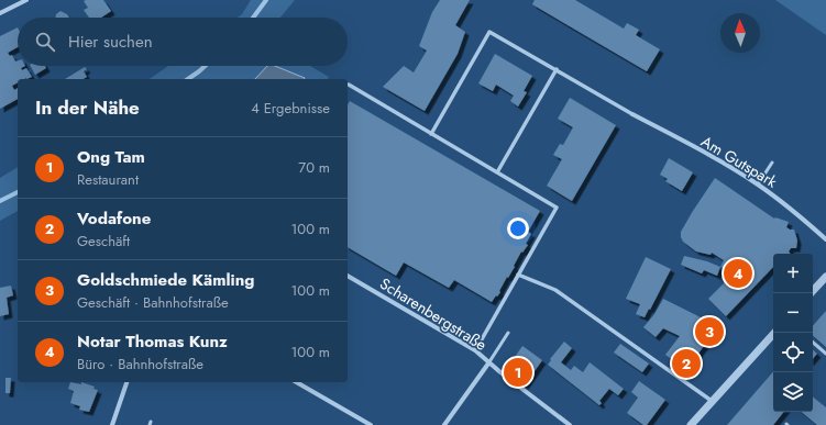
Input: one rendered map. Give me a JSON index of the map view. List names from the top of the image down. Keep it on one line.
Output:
{"streets":{"street":["Am Gutspark","Scharenbergstraße"]},"north":"top","page":{"search":"Hier suchen","heading":["In der Nähe","4 Ergebnisse"],"list":[{"mark":"1","name":"Ong Tam","note":"Restaurant","value":"70 m"},{"mark":"2","name":"Vodafone","note":"Geschäft","value":"100 m"},{"mark":"3","name":"Goldschmiede Kämling","note":"Geschäft · Bahnhofstraße","value":"100 m"},{"mark":"4","name":"Notar Thomas Kunz","note":"Büro · Bahnhofstraße","value":"100 m"}],"map_buttons":["+","−"],"pins":["4","3","2","1"]}}
